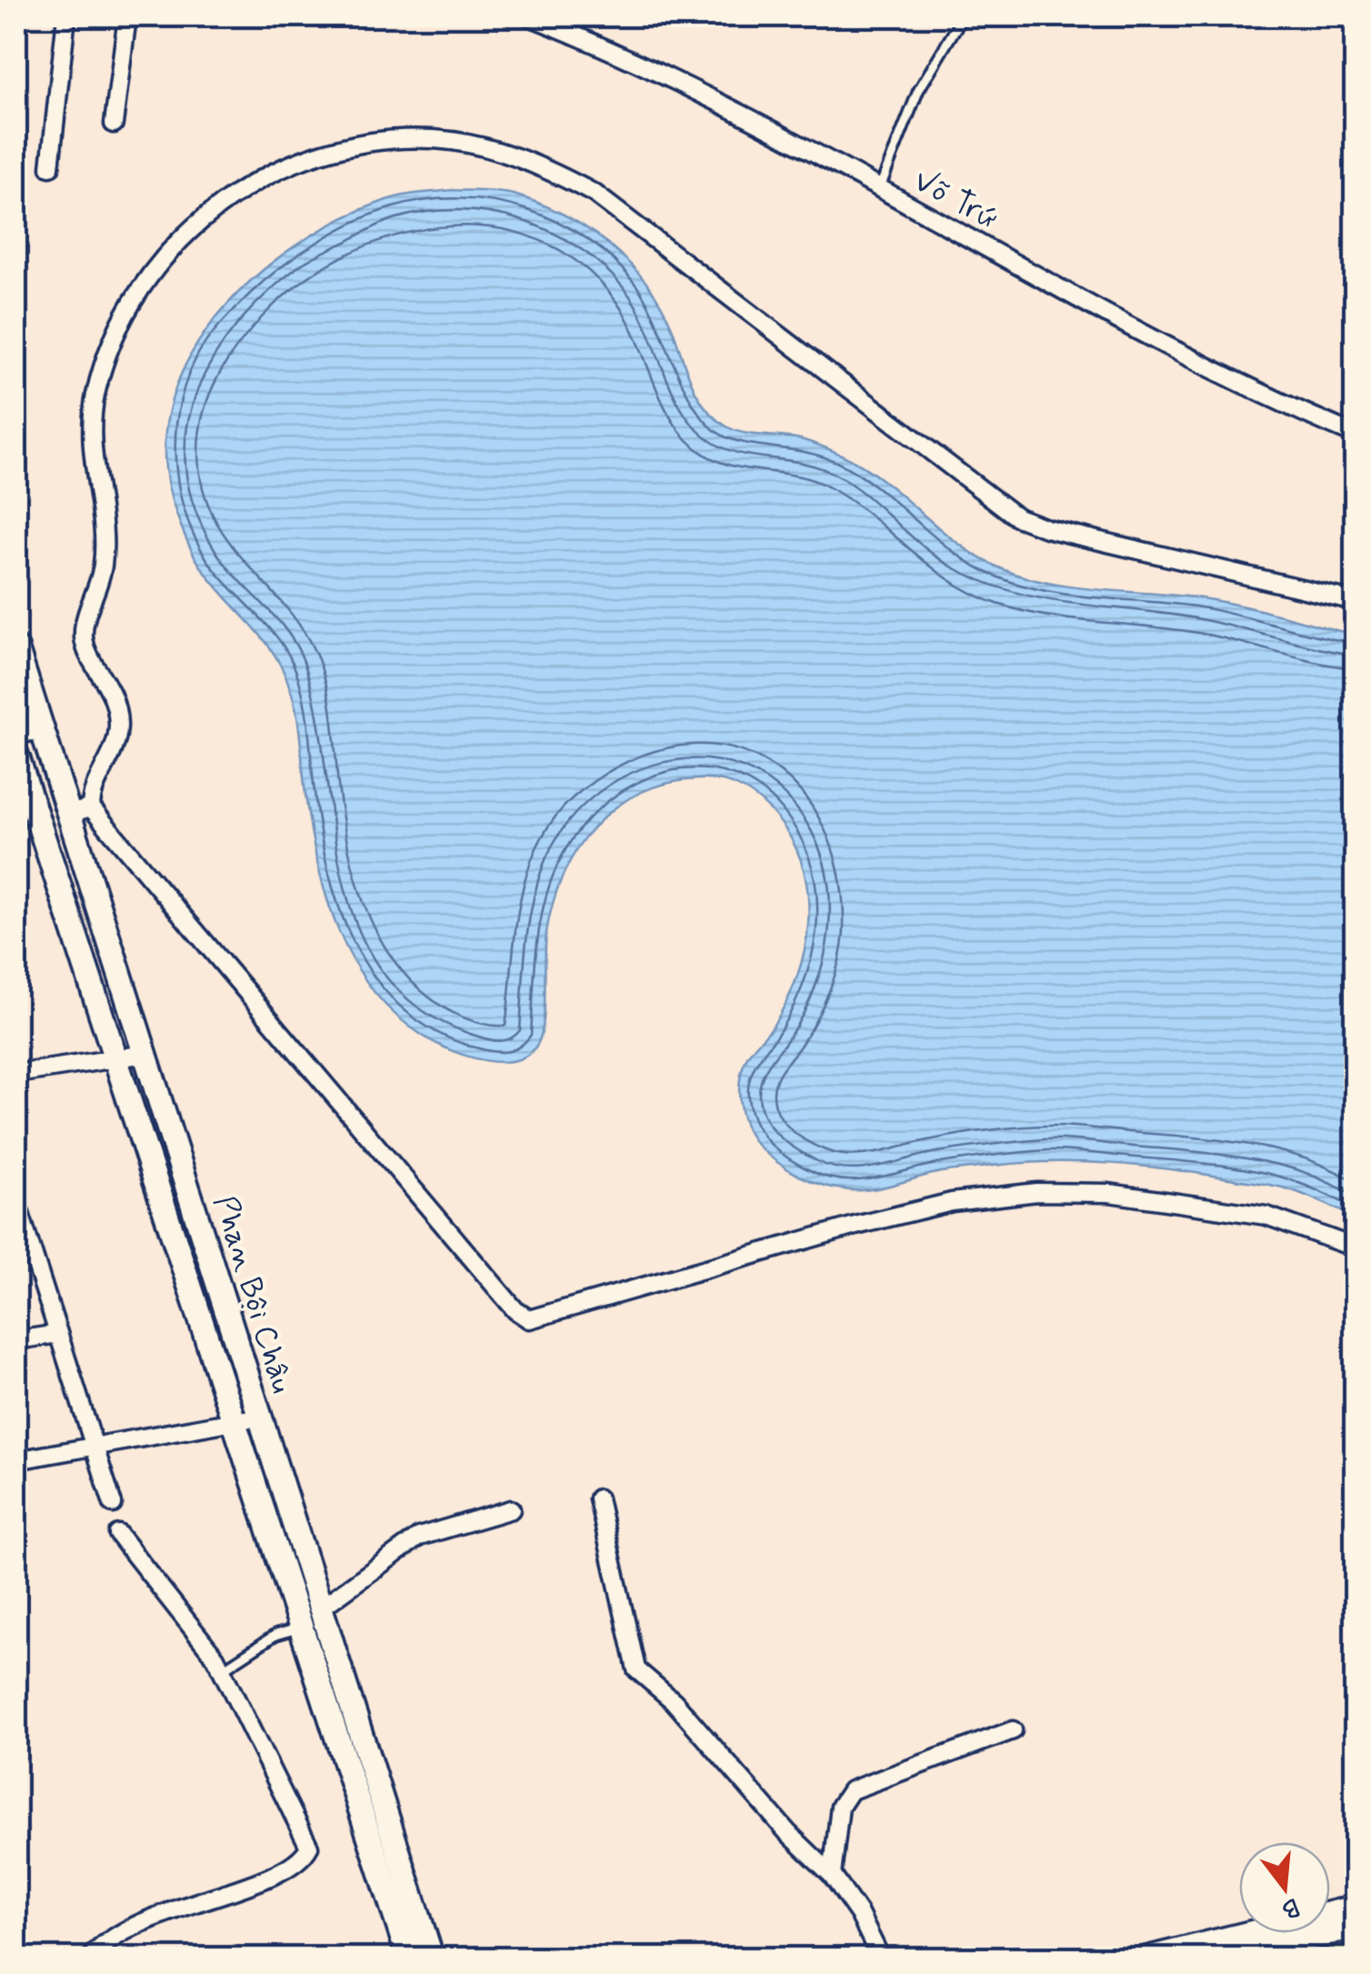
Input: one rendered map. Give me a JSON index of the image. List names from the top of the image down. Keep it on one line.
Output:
{"streets":{"street":["Võ Trứ","Phan Bội Châu"]},"north":"bottom"}
